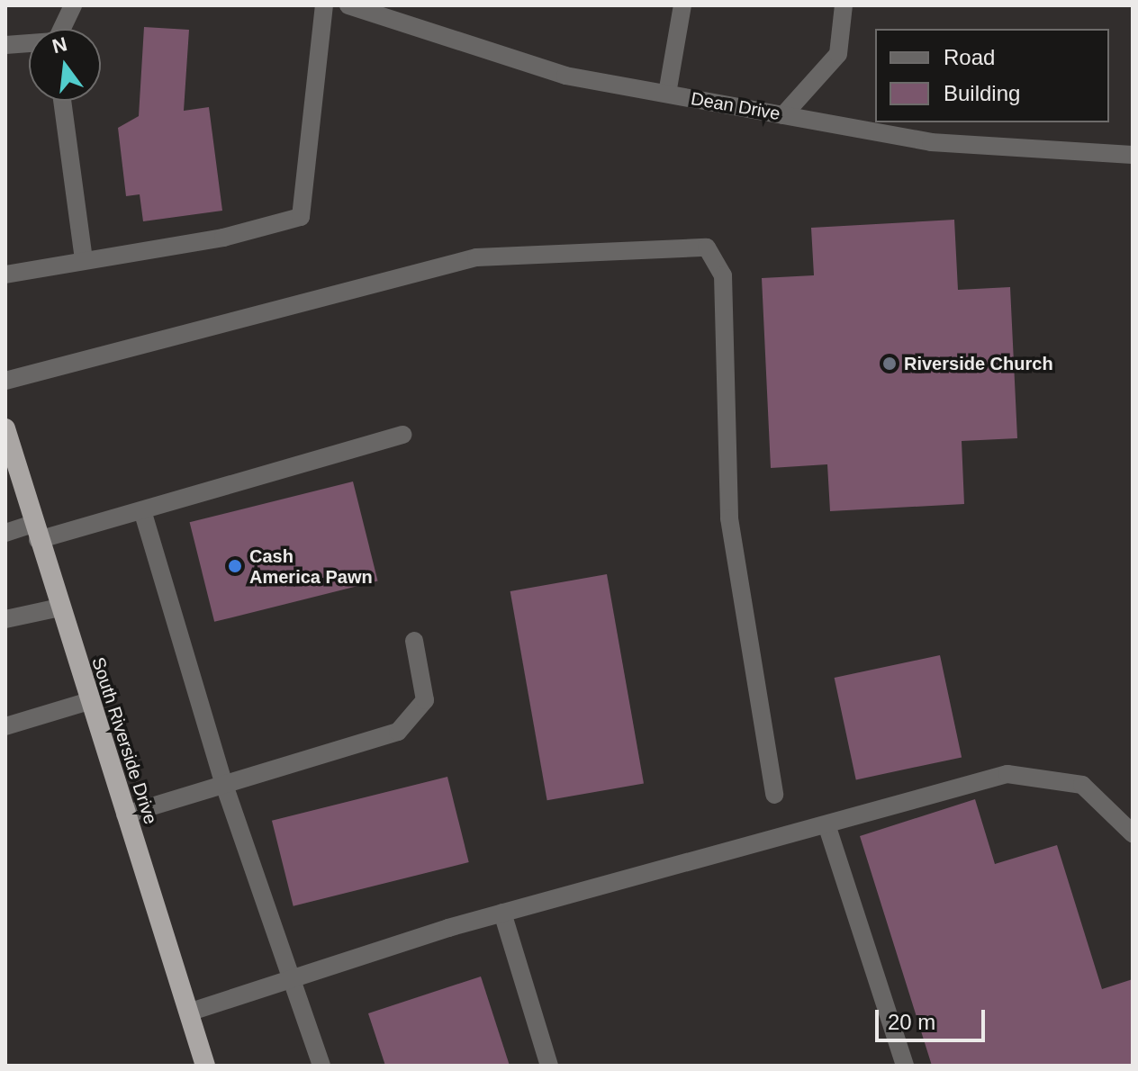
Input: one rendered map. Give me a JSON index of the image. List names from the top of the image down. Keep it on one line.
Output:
{"streets":{"highway":["South Riverside Drive"],"street":["Dean Drive"]},"places":["Riverside Church","Cash America Pawn"],"legend":["Road","Building"],"scale_bar":"20 m","north":"top"}
